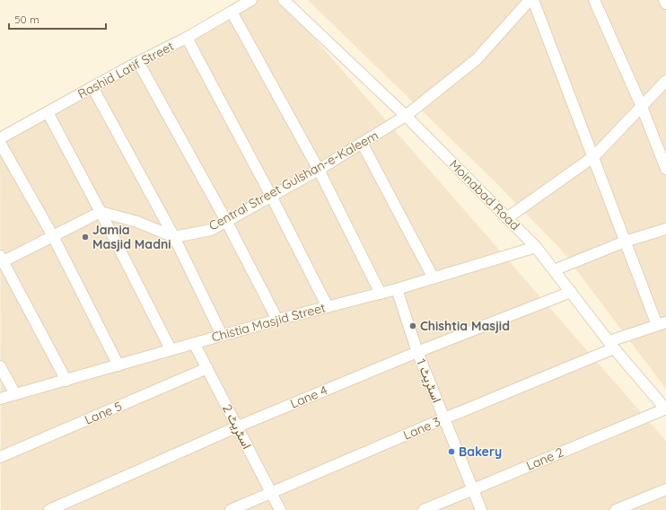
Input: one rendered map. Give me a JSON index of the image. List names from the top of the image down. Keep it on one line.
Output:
{"streets":{"street":["Rashid Latif Street","Central Street Gulshan-e-Kaleem","Moinabad Road","Chistia Masjid Street","اسٹریٹ 1","Lane 4","Lane 5","اسٹریٹ 2","Lane 3","Lane 2"]},"crossings":[["Central Street Gulshan-e-Kaleem","Moinabad Road"],["Moinabad Road","Chistia Masjid Street"],["Moinabad Road","Lane 4"],["Moinabad Road","Lane 3"],["Moinabad Road","Lane 2"],["Chistia Masjid Street","اسٹریٹ 1"],["Chistia Masjid Street","اسٹریٹ 2"],["اسٹریٹ 1","Lane 4"],["اسٹریٹ 1","Lane 3"],["اسٹریٹ 1","Lane 2"],["Lane 4","اسٹریٹ 2"],["Lane 5","اسٹریٹ 2"],["اسٹریٹ 2","Lane 3"]],"places":["Jamia Masjid Madni","Chishtia Masjid","Bakery"],"scale_bar":"50 m"}
